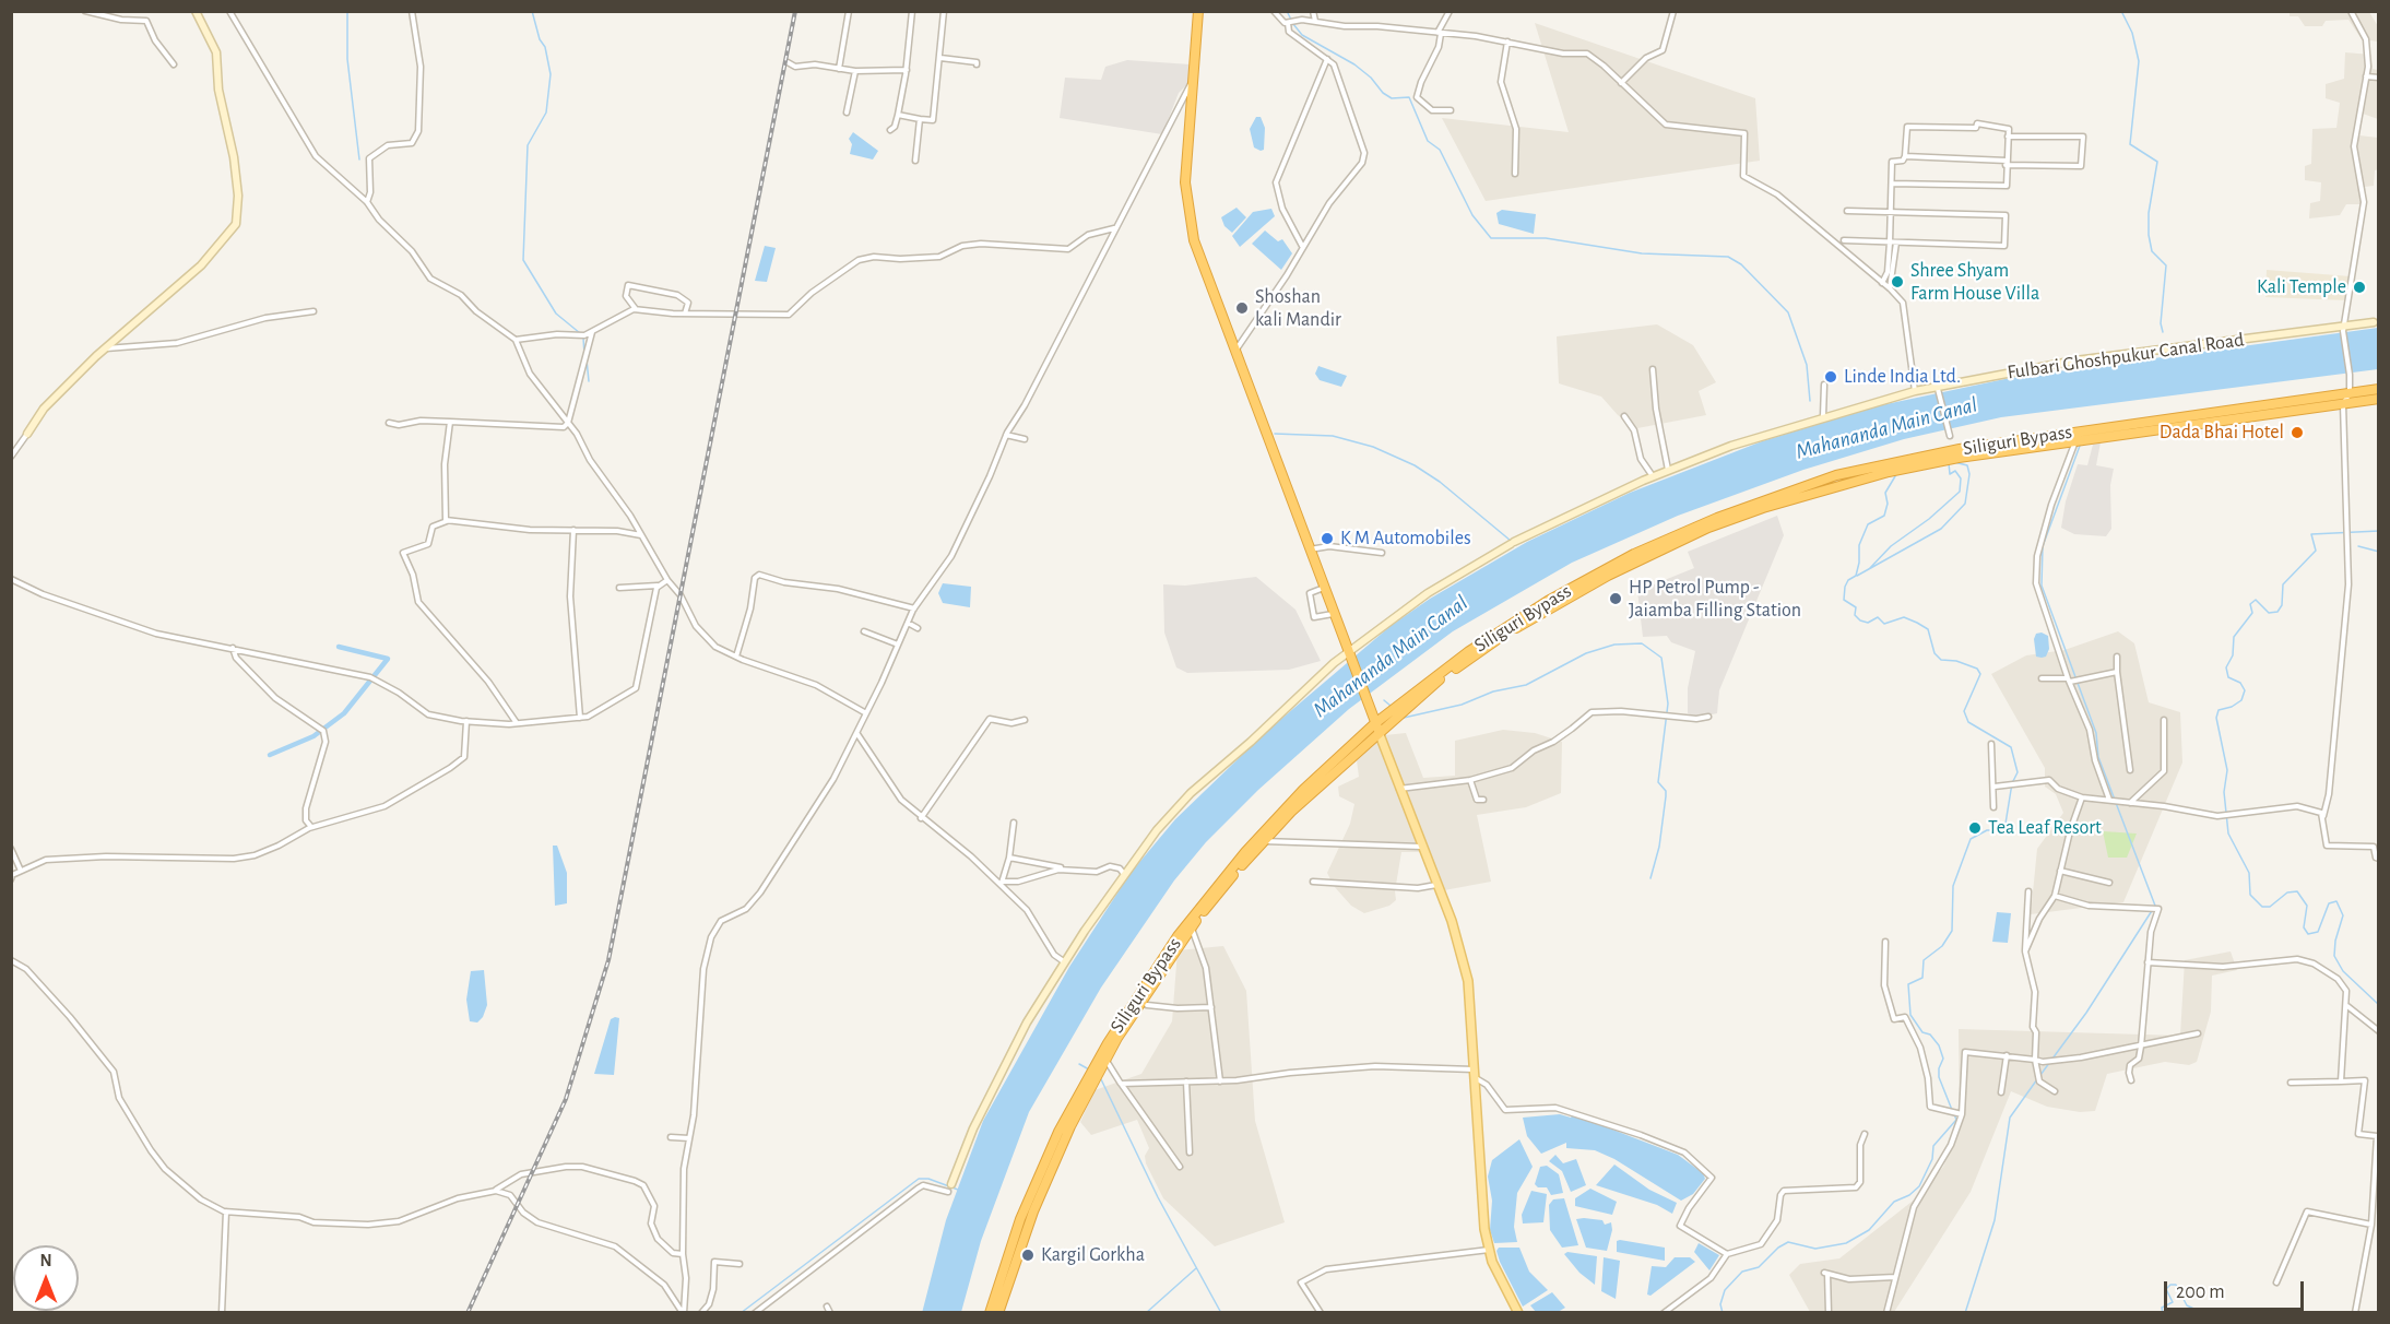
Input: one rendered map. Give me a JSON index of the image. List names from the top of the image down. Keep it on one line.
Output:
{"streets":{"highway":["Siliguri Bypass"],"street":["Fulbari Ghoshpukur Canal Road"]},"water":["Mahananda Main Canal"],"places":["Shree Shyam Farm House Villa","Kali Temple","Shoshan kali Mandir","Linde India Ltd.","Dada Bhai Hotel","K M Automobiles","HP Petrol Pump - Jaiamba Filling Station","Tea Leaf Resort","Kargil Gorkha"],"scale_bar":"200 m","north":"top"}
